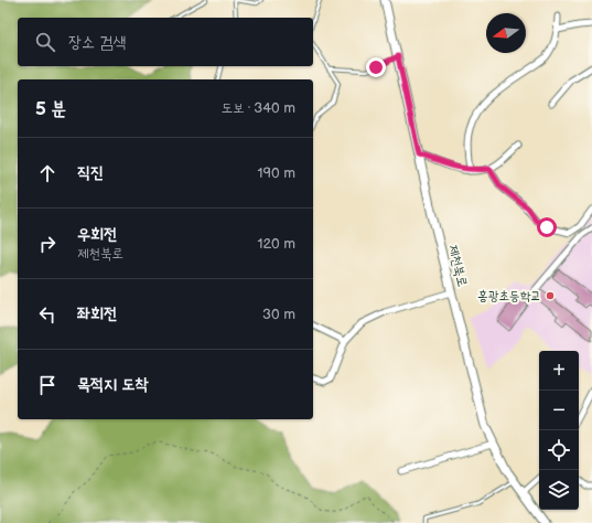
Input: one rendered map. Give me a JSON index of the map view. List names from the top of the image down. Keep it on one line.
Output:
{"streets":{"street":["제천북로"]},"places":["홍광초등학교"],"north":"left","page":{"search":"장소 검색","heading":["5 분","도보 · 340 m"],"list":[["직진","190 m"],["우회전","제천북로","120 m"],["좌회전","30 m"],"목적지 도착"],"map_buttons":["+","−"]}}
